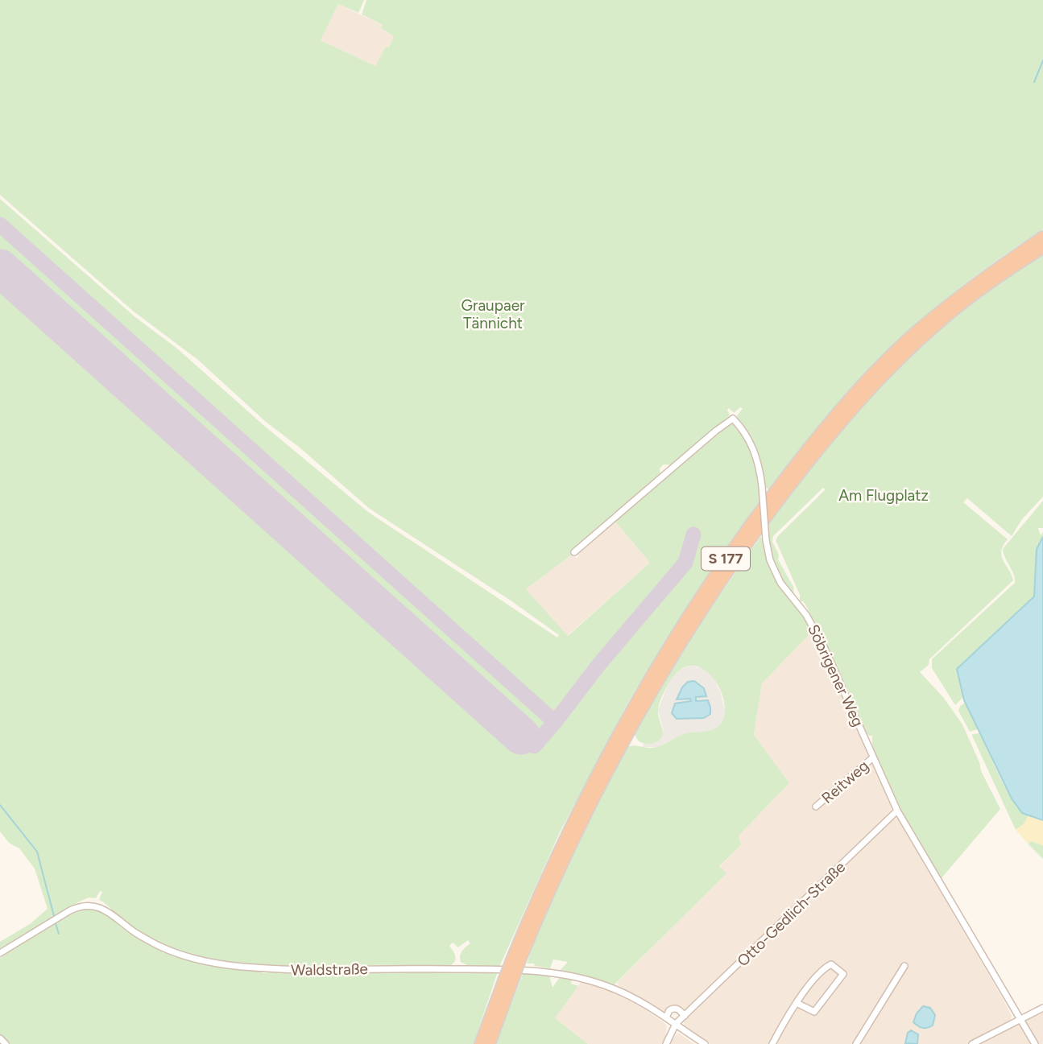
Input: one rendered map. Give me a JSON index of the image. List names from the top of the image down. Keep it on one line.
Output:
{"streets":{"highway":["S 177"],"street":["Söbrigener Weg","Reitweg","Otto-Gedlich-Straße","Waldstraße"]},"crossings":[["Söbrigener Weg","Reitweg"],["Söbrigener Weg","Otto-Gedlich-Straße"],["Otto-Gedlich-Straße","Waldstraße"]],"parks":["Graupaer Tännicht","Am Flugplatz"]}
